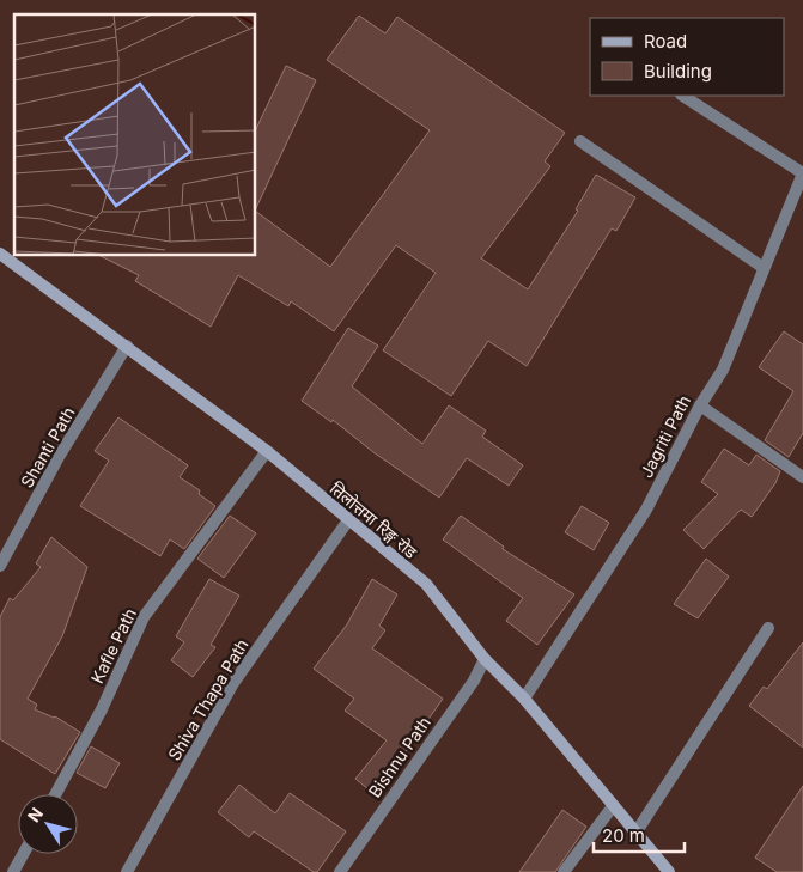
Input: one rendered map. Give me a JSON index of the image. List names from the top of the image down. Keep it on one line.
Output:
{"streets":{"street":["Jagriti Path","Shanti Path","तिलोत्तमा रिङ्ग रोड","Kafle Path","Shiva Thapa Path","Bishnu Path"]},"crossings":[["Jagriti Path","तिलोत्तमा रिङ्ग रोड"],["Shanti Path","तिलोत्तमा रिङ्ग रोड"],["तिलोत्तमा रिङ्ग रोड","Kafle Path"],["तिलोत्तमा रिङ्ग रोड","Shiva Thapa Path"],["तिलोत्तमा रिङ्ग रोड","Bishnu Path"]],"legend":["Road","Building"],"scale_bar":"20 m","north":"top left"}
